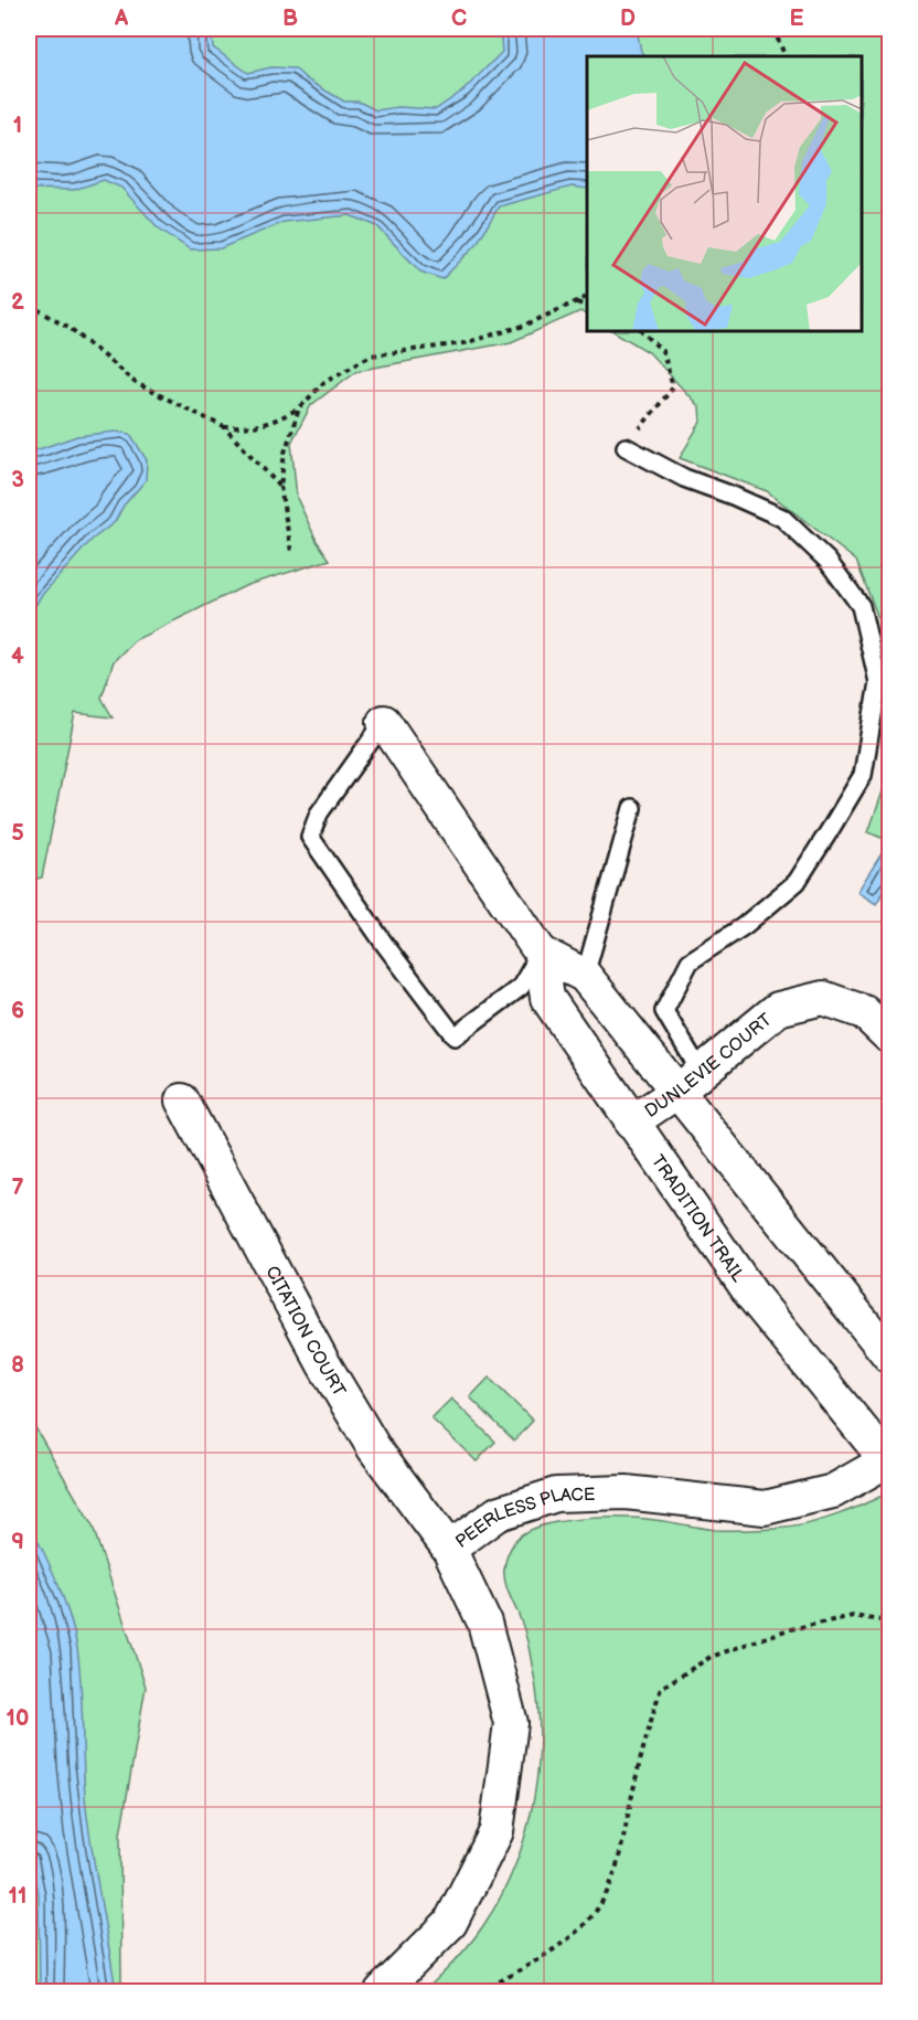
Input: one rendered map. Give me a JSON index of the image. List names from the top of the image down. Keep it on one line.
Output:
{"streets":{"street":["DUNLEVIE COURT","TRADITION TRAIL","CITATION COURT","PEERLESS PLACE"]},"crossings":[["DUNLEVIE COURT","TRADITION TRAIL"],["TRADITION TRAIL","PEERLESS PLACE"],["CITATION COURT","PEERLESS PLACE"]],"grid":{"columns":["A","B","C","D","E"],"rows":["1","2","3","4","5","6","7","8","9","10","11"]}}
